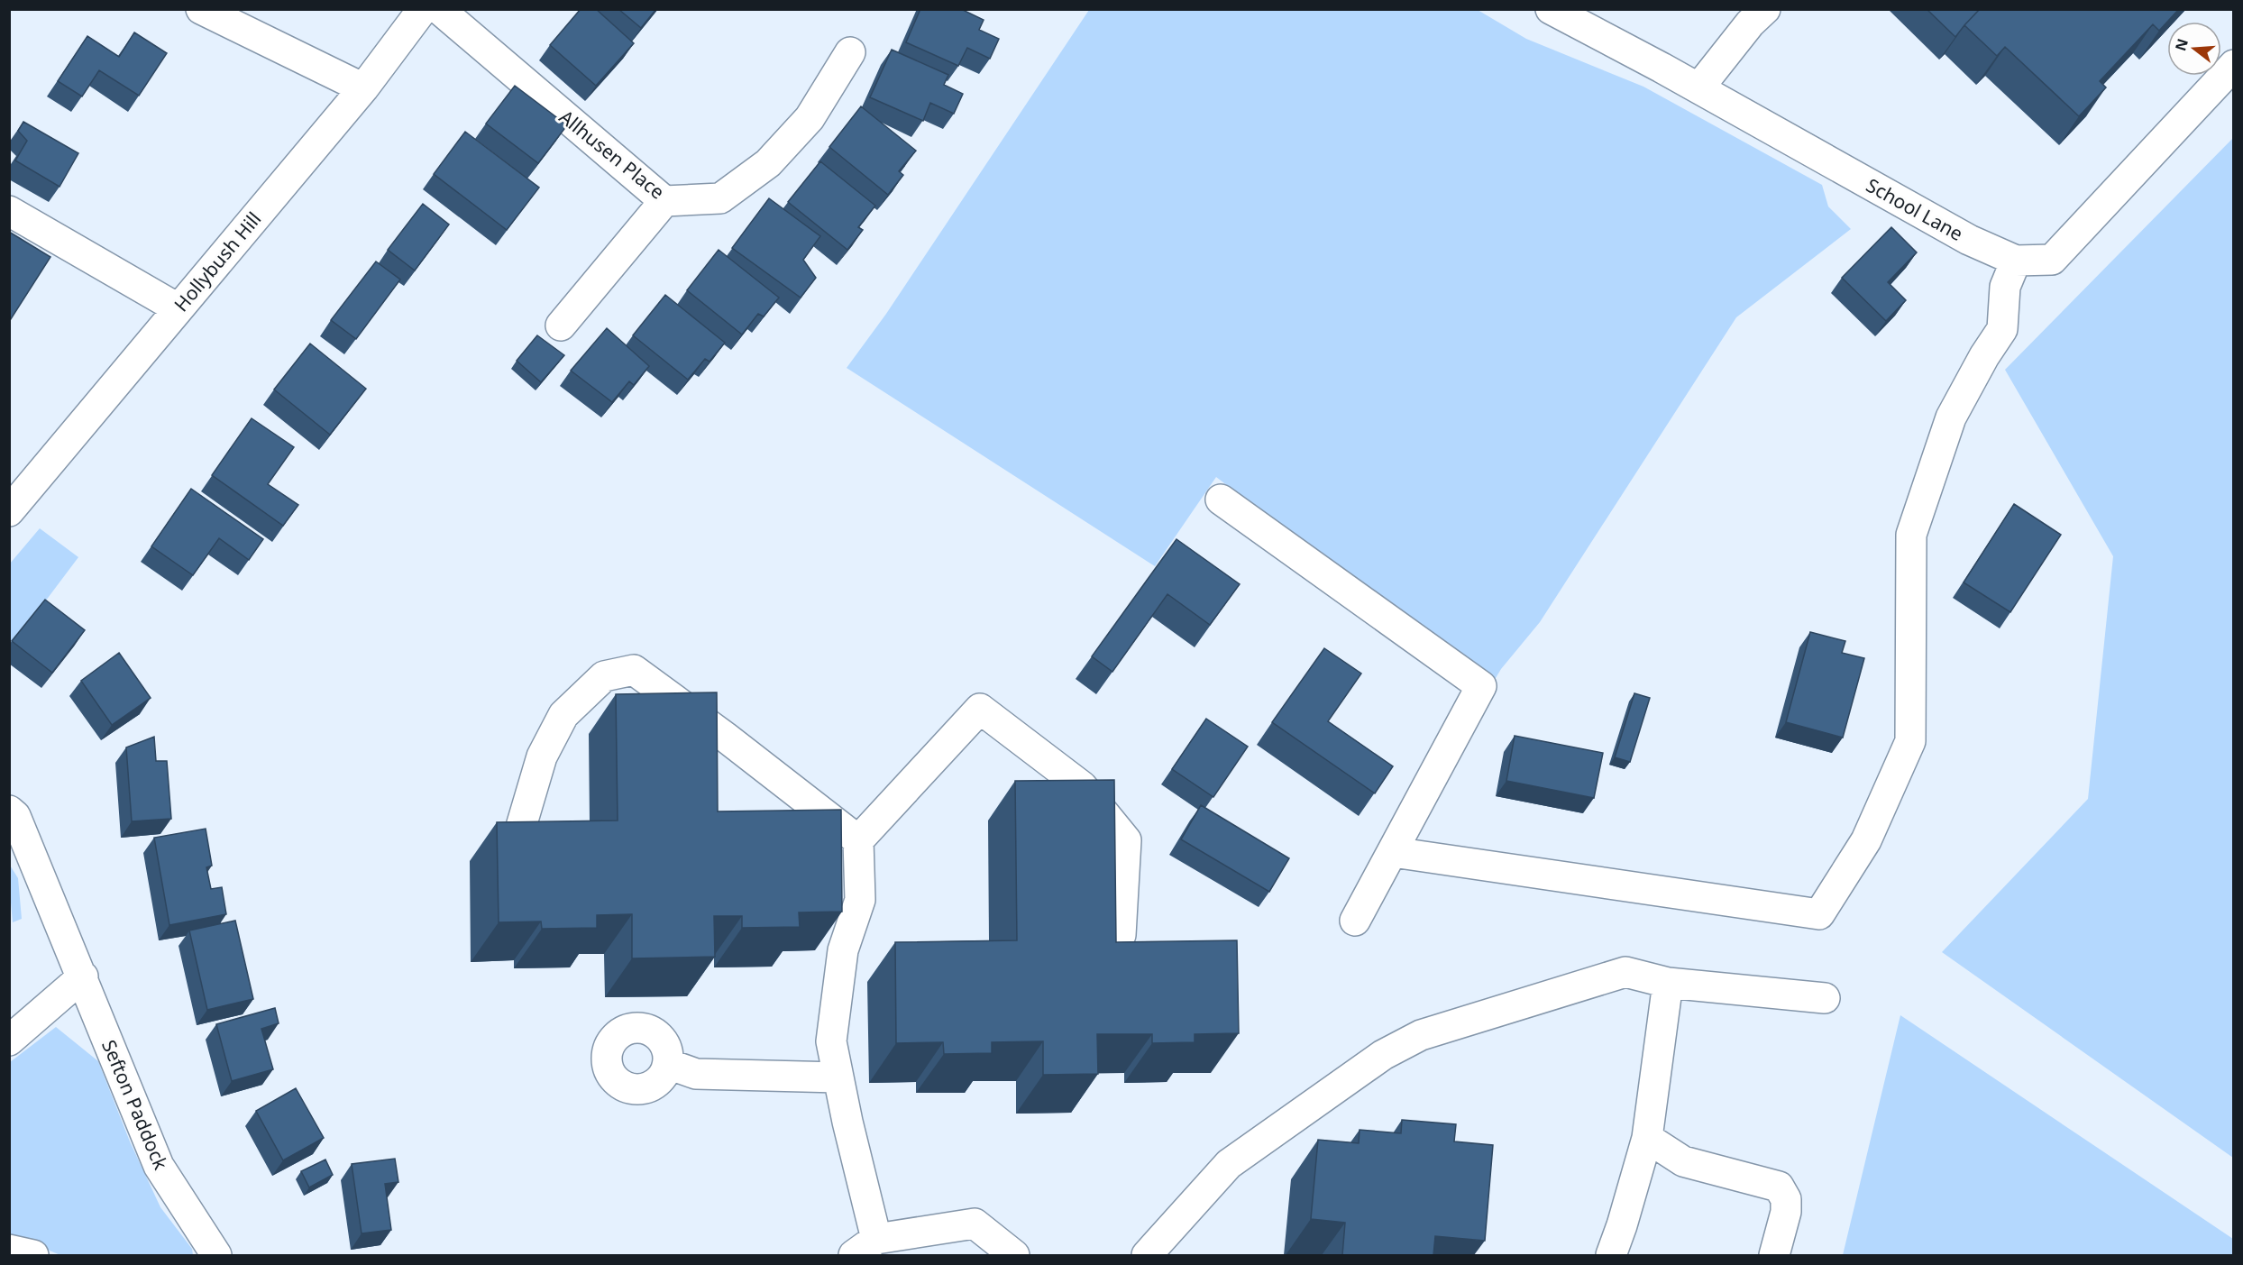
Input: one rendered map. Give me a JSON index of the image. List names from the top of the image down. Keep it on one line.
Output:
{"streets":{"street":["Allhusen Place","School Lane","Hollybush Hill","Sefton Paddock"]},"north":"left"}
